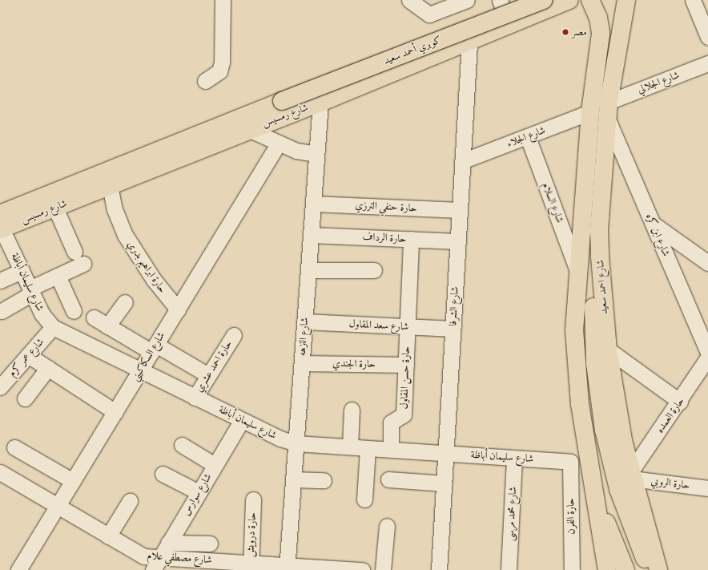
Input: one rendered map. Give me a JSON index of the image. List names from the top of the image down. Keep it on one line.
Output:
{"streets":{"main road":["كوبري أحمد سعيد","شارع رمسيس","شارع احمد سعيد"],"street":["شارع الجلالي","شارع الجلاء","شارع السلام","حارة حنفي الترزي","شارع ابن كره","حارة الرداف","حارة ابراهيم بدري","شارع سليمان أباظة","شارع الشرفا","شارع سعد المقاول","شارع النزهه","شارع السكاكيني","شارع عمر كرم","حارة الجندي","حارة احمد عشري","حارة حسن المقاول","حارة العمده","حارة الروبي","شارع سوارس","شارع محمد مرسى","حارة الفرن","حارة درويش","شارع مصطفي علام"]},"crossings":[["كوبري أحمد سعيد","شارع رمسيس"],["شارع الجلالي","شارع ابن كره"],["شارع الجلالي","شارع احمد سعيد"],["شارع رمسيس","حارة ابراهيم بدري"],["شارع رمسيس","شارع سليمان أباظة"],["شارع رمسيس","شارع الشرفا"],["شارع رمسيس","شارع النزهه"],["شارع الجلاء","شارع السلام"],["شارع الجلاء","شارع الشرفا"],["حارة حنفي الترزي","شارع الشرفا"],["حارة حنفي الترزي","شارع النزهه"],["شارع ابن كره","شارع احمد سعيد"],["حارة الرداف","شارع الشرفا"],["حارة الرداف","شارع النزهه"],["حارة الرداف","حارة حسن المقاول"],["حارة ابراهيم بدري","شارع السكاكيني"],["شارع سليمان أباظة","شارع الشرفا"],["شارع سليمان أباظة","شارع النزهه"],["شارع سليمان أباظة","شارع السكاكيني"],["شارع سليمان أباظة","شارع عمر كرم"],["شارع سليمان أباظة","حارة احمد عشري"],["شارع سليمان أباظة","حارة حسن المقاول"],["شارع سليمان أباظة","شارع سوارس"],["شارع سليمان أباظة","شارع محمد مرسى"],["شارع سليمان أباظة","حارة الفرن"],["شارع احمد سعيد","حارة العمده"],["شارع احمد سعيد","حارة الروبي"],["شارع الشرفا","شارع سعد المقاول"],["شارع سعد المقاول","شارع النزهه"],["شارع سعد المقاول","حارة حسن المقاول"],["شارع النزهه","حارة الجندي"],["شارع النزهه","شارع مصطفي علام"],["شارع السكاكيني","شارع مصطفي علام"],["حارة الجندي","حارة حسن المقاول"],["حارة العمده","حارة الروبي"],["شارع سوارس","شارع مصطفي علام"],["حارة درويش","شارع مصطفي علام"]],"places":["مصر"]}
